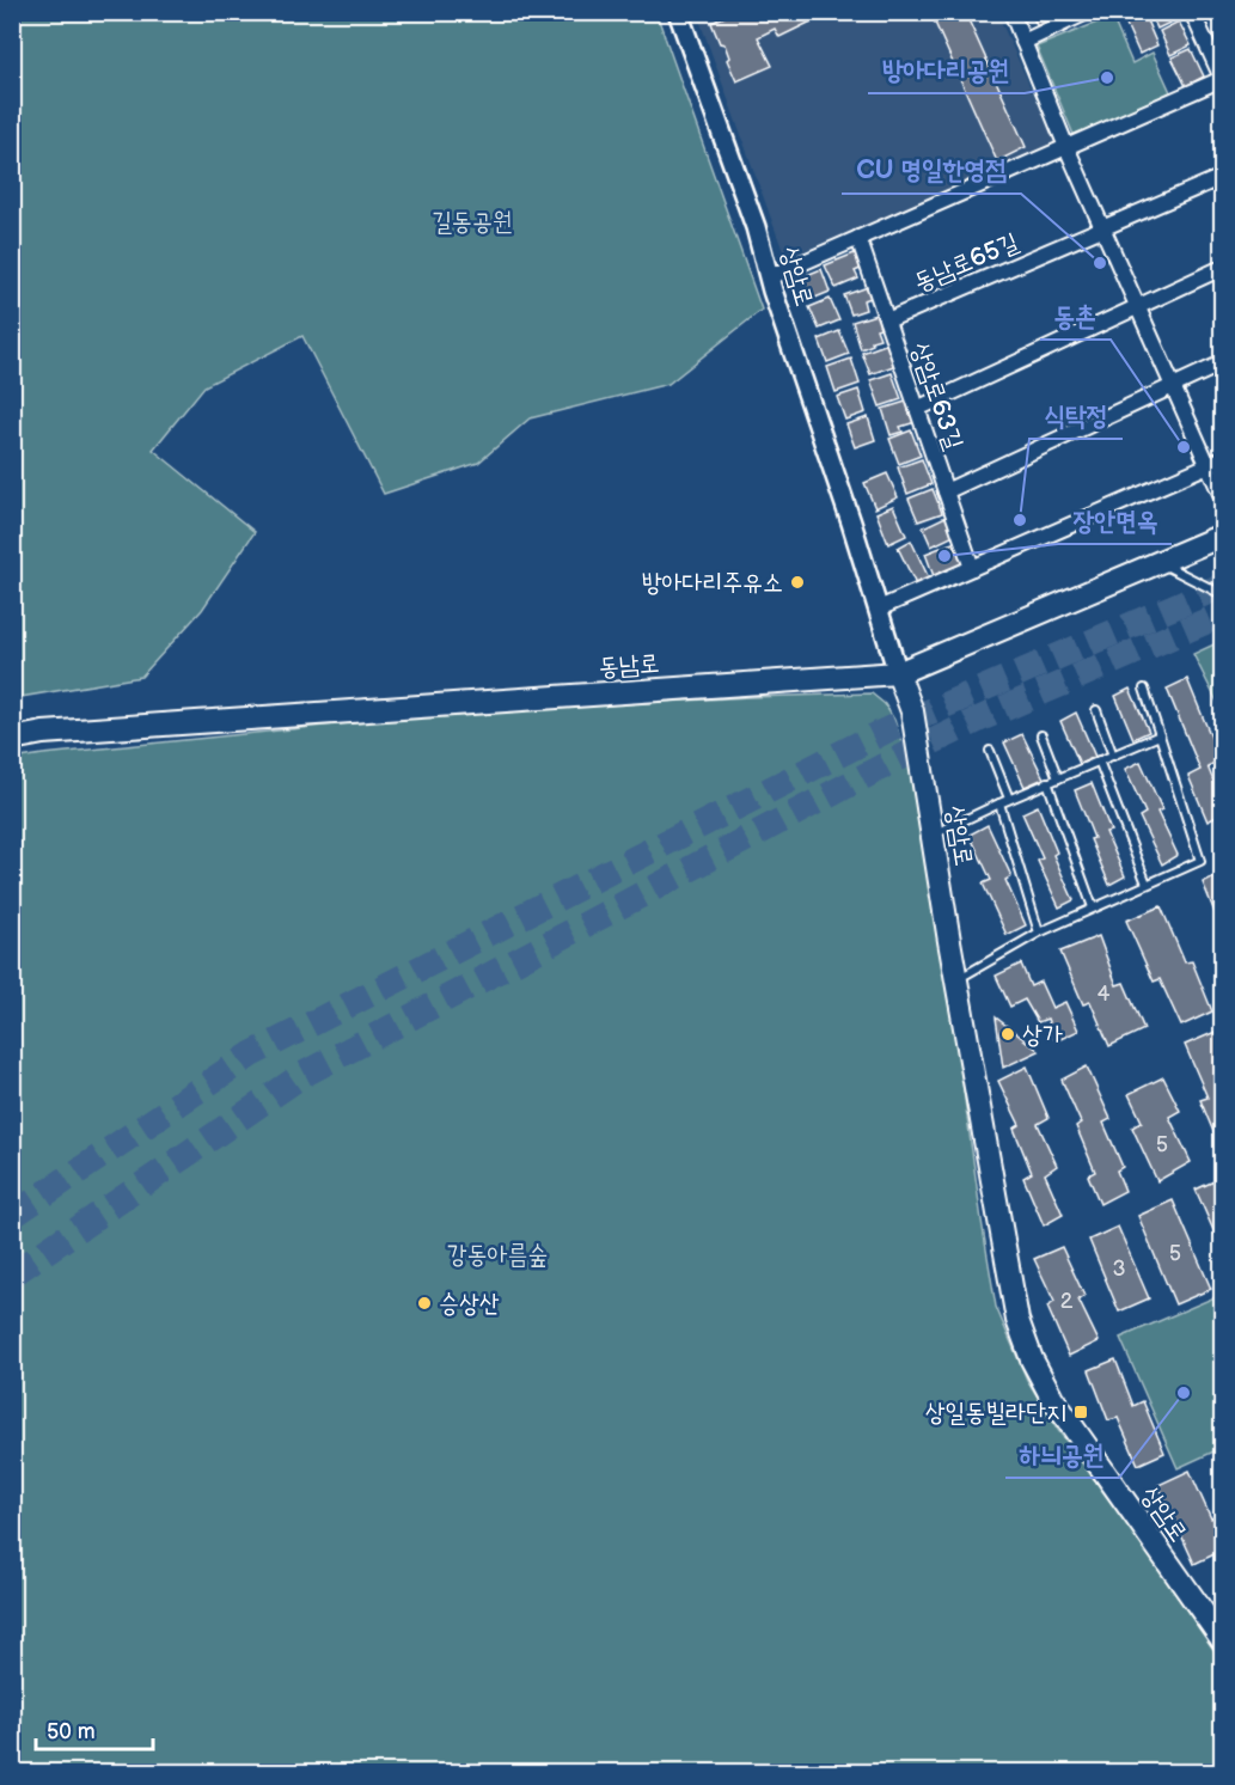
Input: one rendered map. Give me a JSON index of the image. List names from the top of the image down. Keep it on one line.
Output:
{"streets":{"main road":["상암로","동남로"],"street":["동남로65길","상암로63길"]},"crossings":[["동남로65길","상암로63길"],["상암로","동남로"]],"parks":["길동공원","강동아름숲"],"places":{"other":["방아다리공원","CU 명일한영점","동촌","식탁정","장안면옥","방아다리주유소","상가","승상산","하늬공원"],"transit":["상일동빌라단지"]},"house_numbers":["4","5","5","3","2"],"scale_bar":"50 m"}
